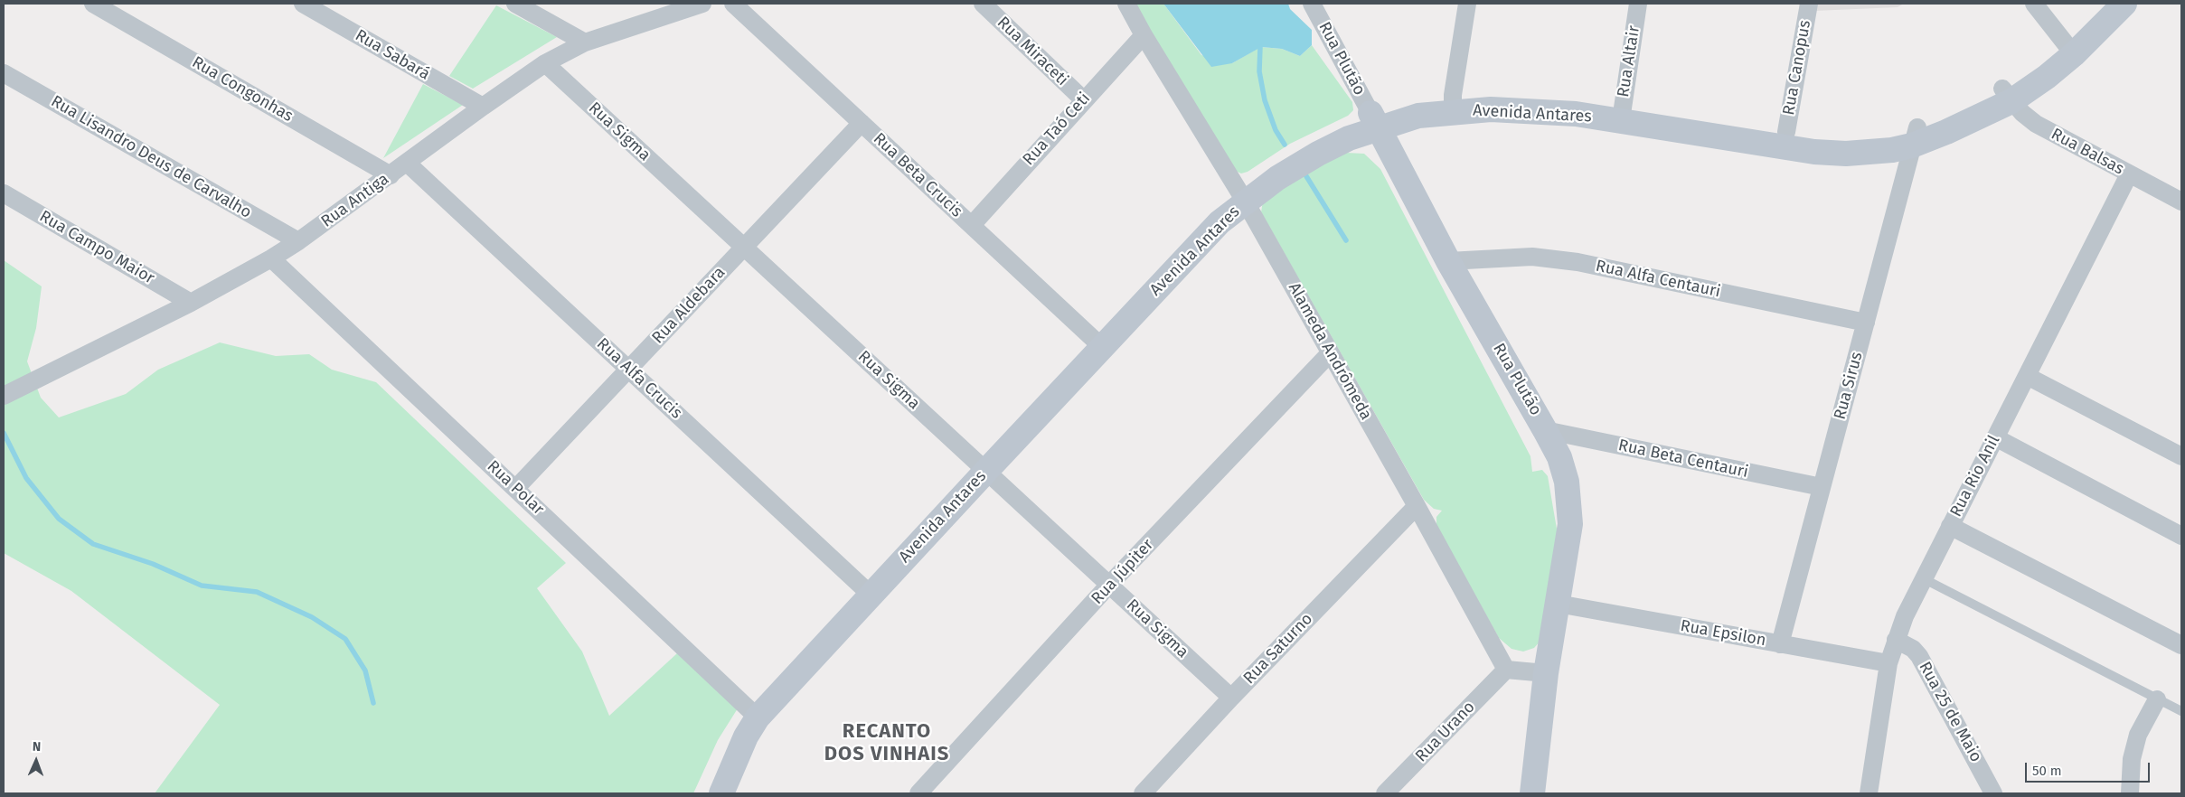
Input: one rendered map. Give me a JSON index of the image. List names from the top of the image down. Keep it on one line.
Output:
{"streets":{"main road":["Rua Plutão","Avenida Antares"],"street":["Rua Miraceti","Rua Sabará","Rua Altair","Rua Canopus","Rua Congonhas","Rua Taó Ceti","Rua Sigma","Rua Balsas","Rua Lisandro Deus de Carvalho","Rua Beta Crucis","Rua Antiga","Rua Campo Maior","Rua Alfa Centauri","Rua Aldebara","Alameda Andrômeda","Rua Alfa Crucis","Rua Sirus","Rua Beta Centauri","Rua Rio Anil","Rua Polar","Rua Júpiter","Rua Epsilon","Rua Saturno","Rua 25 de Maio","Rua Urano"]},"crossings":[["Rua Miraceti","Rua Taó Ceti"],["Rua Sabará","Rua Antiga"],["Rua Plutão","Avenida Antares"],["Rua Plutão","Rua Alfa Centauri"],["Rua Plutão","Rua Beta Centauri"],["Rua Plutão","Rua Epsilon"],["Rua Altair","Avenida Antares"],["Rua Canopus","Avenida Antares"],["Rua Congonhas","Rua Antiga"],["Avenida Antares","Rua Sigma"],["Avenida Antares","Rua Balsas"],["Avenida Antares","Rua Beta Crucis"],["Avenida Antares","Alameda Andrômeda"],["Avenida Antares","Rua Alfa Crucis"],["Avenida Antares","Rua Sirus"],["Avenida Antares","Rua Polar"],["Rua Taó Ceti","Rua Beta Crucis"],["Rua Taó Ceti","Alameda Andrômeda"],["Rua Sigma","Rua Antiga"],["Rua Sigma","Rua Aldebara"],["Rua Sigma","Rua Júpiter"],["Rua Sigma","Rua Saturno"],["Rua Balsas","Rua Rio Anil"],["Rua Lisandro Deus de Carvalho","Rua Antiga"],["Rua Beta Crucis","Rua Aldebara"],["Rua Antiga","Rua Campo Maior"],["Rua Antiga","Rua Alfa Crucis"],["Rua Antiga","Rua Polar"],["Rua Alfa Centauri","Rua Sirus"],["Rua Aldebara","Rua Alfa Crucis"],["Rua Aldebara","Rua Polar"],["Alameda Andrômeda","Rua Júpiter"],["Alameda Andrômeda","Rua Saturno"],["Alameda Andrômeda","Rua Urano"],["Rua Sirus","Rua Beta Centauri"],["Rua Sirus","Rua Epsilon"],["Rua Rio Anil","Rua Epsilon"],["Rua Rio Anil","Rua 25 de Maio"]],"districts":["RECANTO DOS VINHAIS"],"scale_bar":"50 m","north":"top"}
